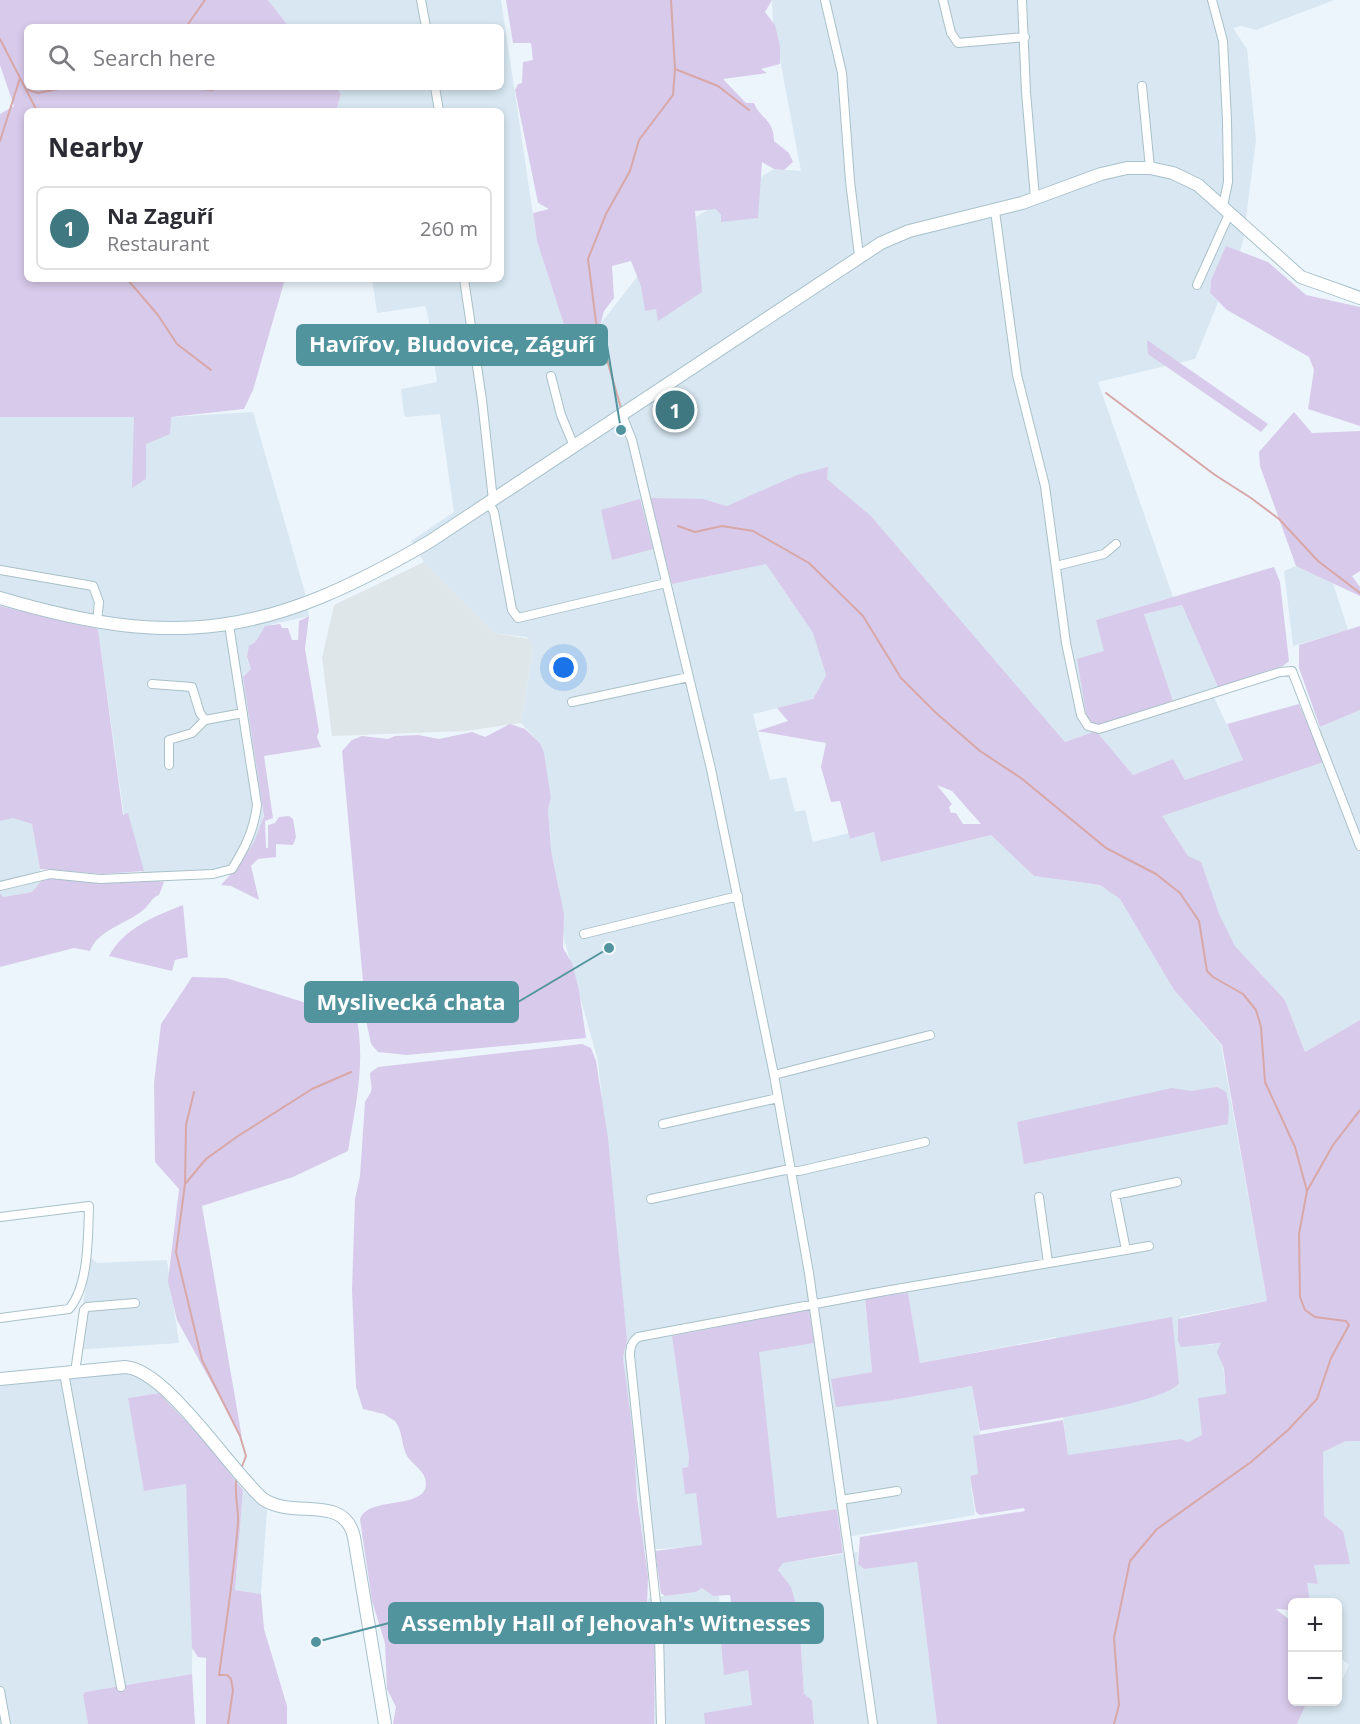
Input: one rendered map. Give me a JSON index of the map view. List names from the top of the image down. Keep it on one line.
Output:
{"places":["Havířov, Bludovice, Záguří","Myslivecká chata","Assembly Hall of Jehovah's Witnesses"],"page":{"search":"Search here","heading":"Nearby","list":[{"mark":"1","name":"Na Zaguří","note":"Restaurant","value":"260 m"}],"pins":"1","map_buttons":["+","−"]}}
